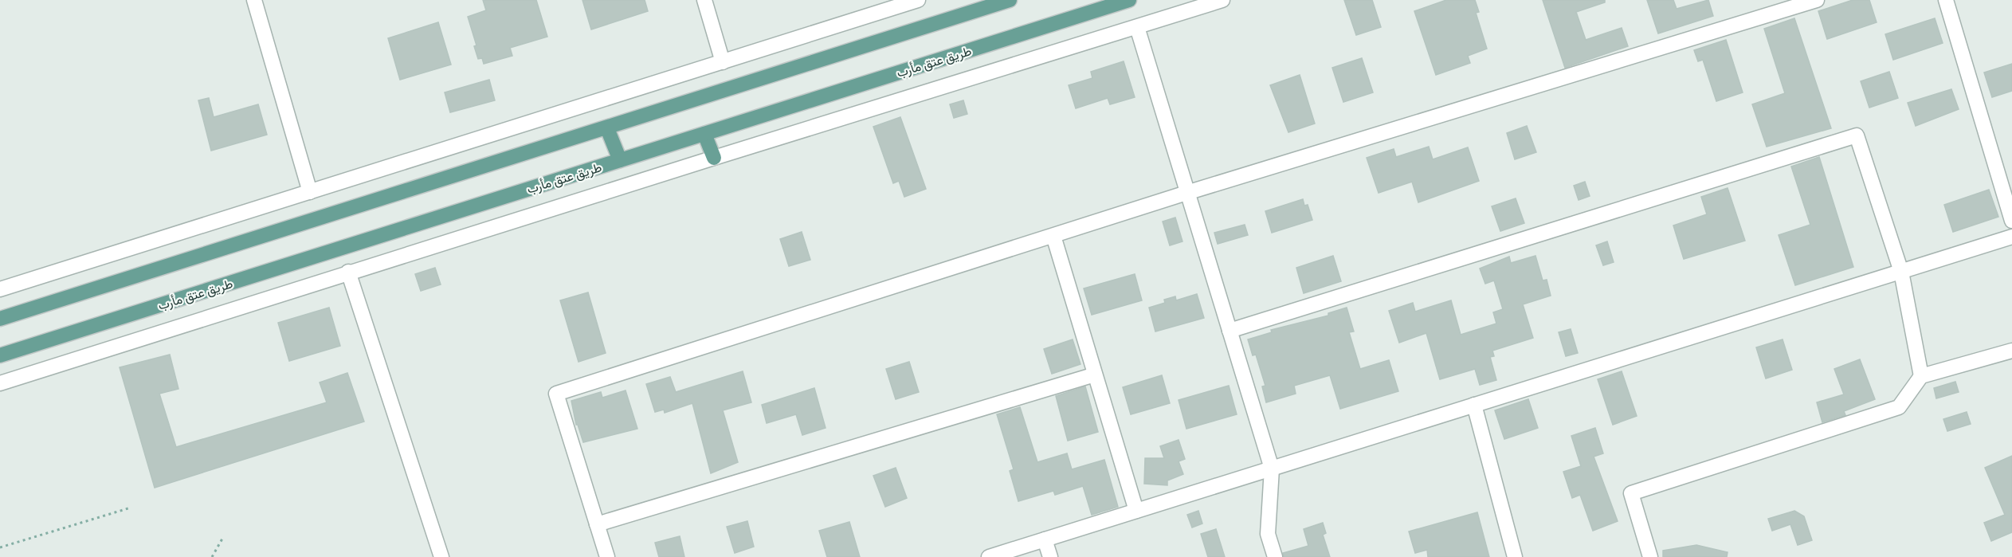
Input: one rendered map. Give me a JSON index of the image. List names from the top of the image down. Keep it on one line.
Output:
{"streets":{"main road":["طريق عتق مأرب"]}}
